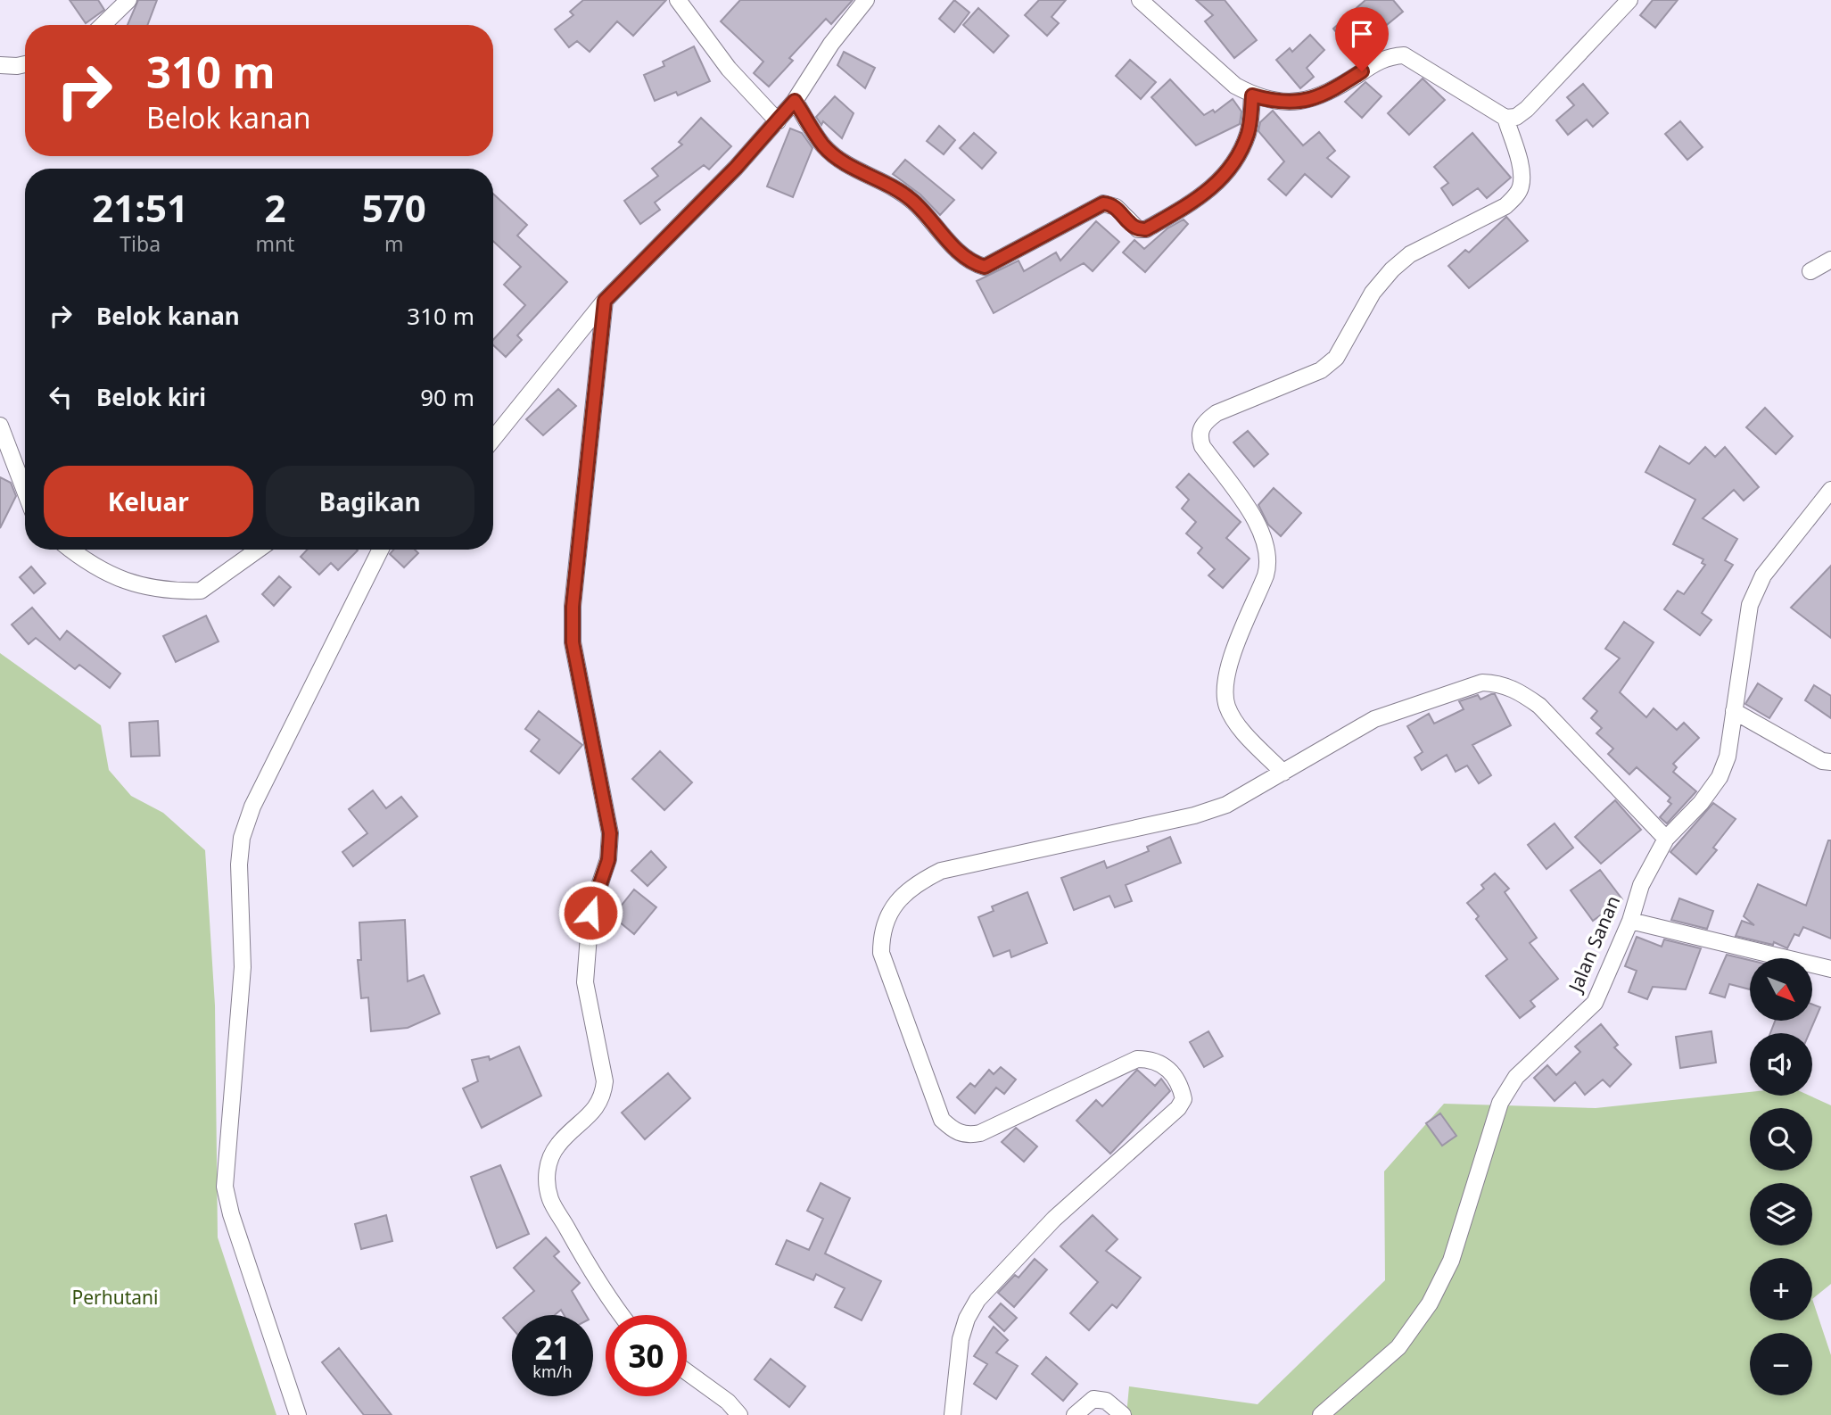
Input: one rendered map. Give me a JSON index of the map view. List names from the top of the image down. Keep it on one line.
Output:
{"streets":{"street":["Jalan Sanan"]},"parks":["Perhutani"],"north":"bottom right","page":{"turn":["310 m","Belok kanan"],"eta":["21:51","Tiba","2","mnt","570","m"],"list":[{"name":"Belok kanan","value":"310 m"},{"name":"Belok kiri","value":"90 m"}],"buttons":["Keluar","Bagikan"],"map_buttons":["+","−"],"speed":"21 km/h","limit":"30"}}
